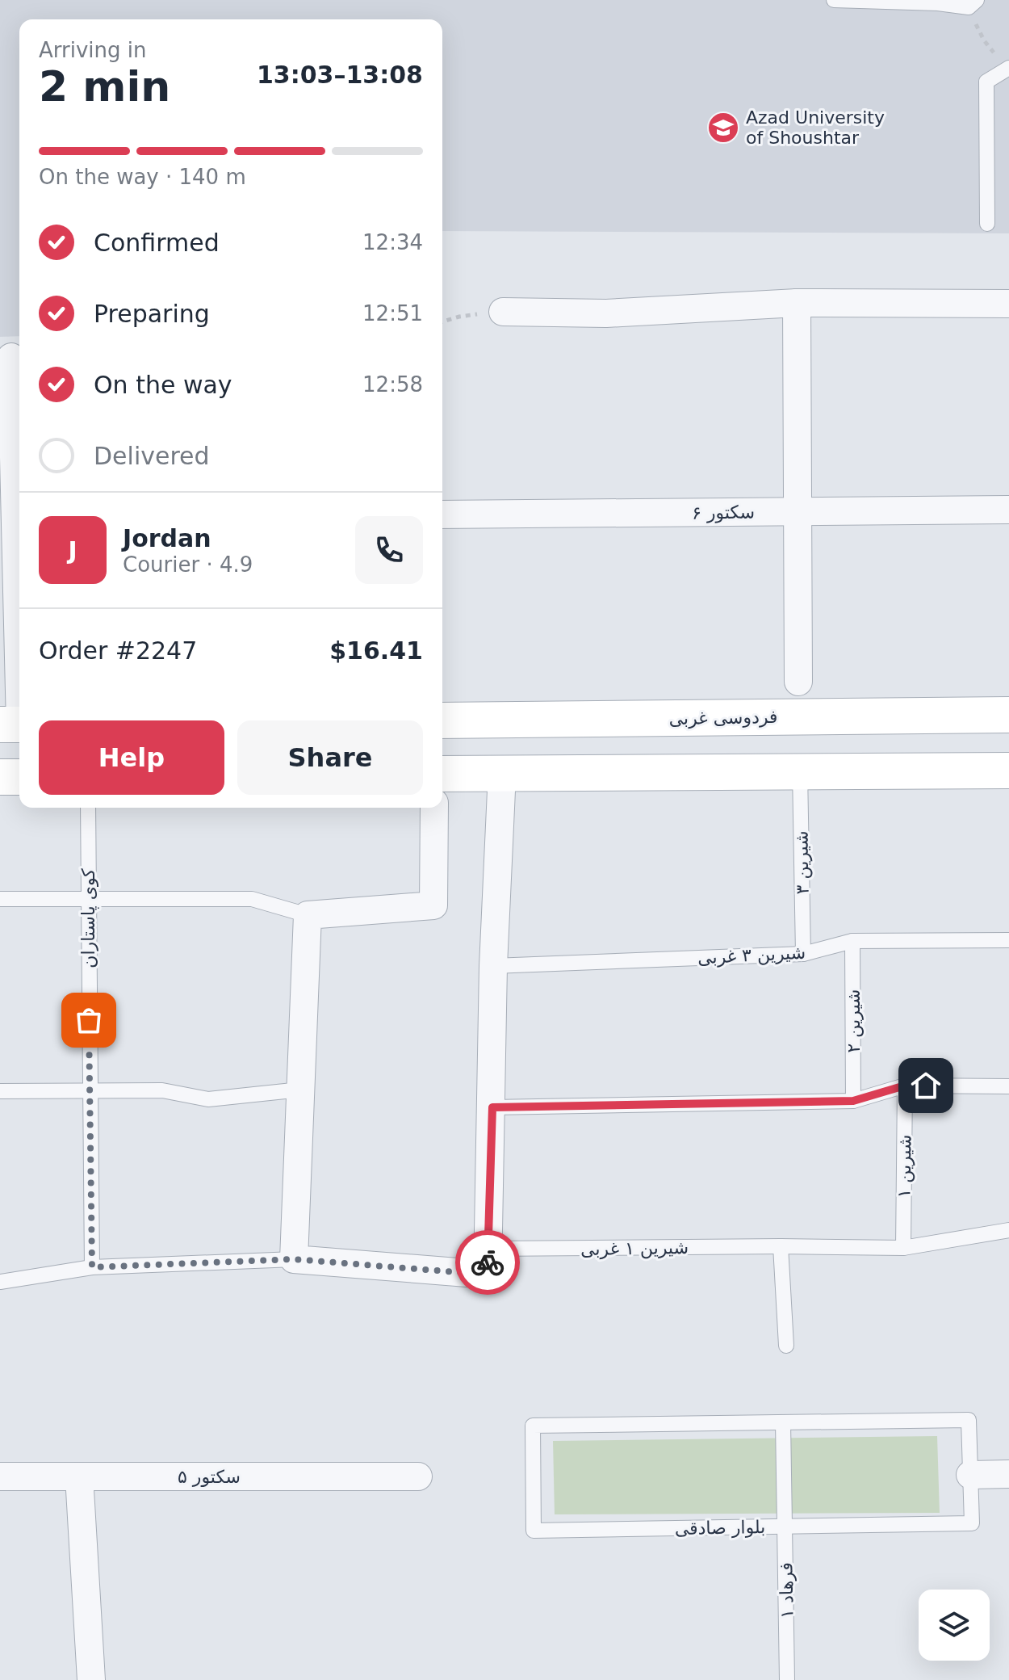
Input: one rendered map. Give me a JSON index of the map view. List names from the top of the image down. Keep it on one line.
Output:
{"streets":{"main road":["فردوسی غربی"],"street":["سکتور ۶","سکتور ۵"],"lane":["شیرین ۳","کوی پاستاران","شیرین ۳ غربی","شیرین ۲","شیرین ۱","شیرین ۱ غربی","بلوار صادقی","فرهاد ۱"]},"crossings":[["شیرین ۳","شیرین ۳ غربی"],["شیرین ۳ غربی","شیرین ۲"],["شیرین ۱","شیرین ۱ غربی"],["بلوار صادقی","فرهاد ۱"]],"places":{"school or university":["Azad University of Shoushtar"]},"page":{"heading":["2 min","Arriving in","13:03–13:08"],"panel":["Jordan","Courier · 4.9","Order #2247","$16.41"],"bar":"On the way · 140 m","list":[["Confirmed","12:34"],["Preparing","12:51"],["On the way","12:58"],"Delivered"],"round":"J","buttons":["Help","Share"]}}
